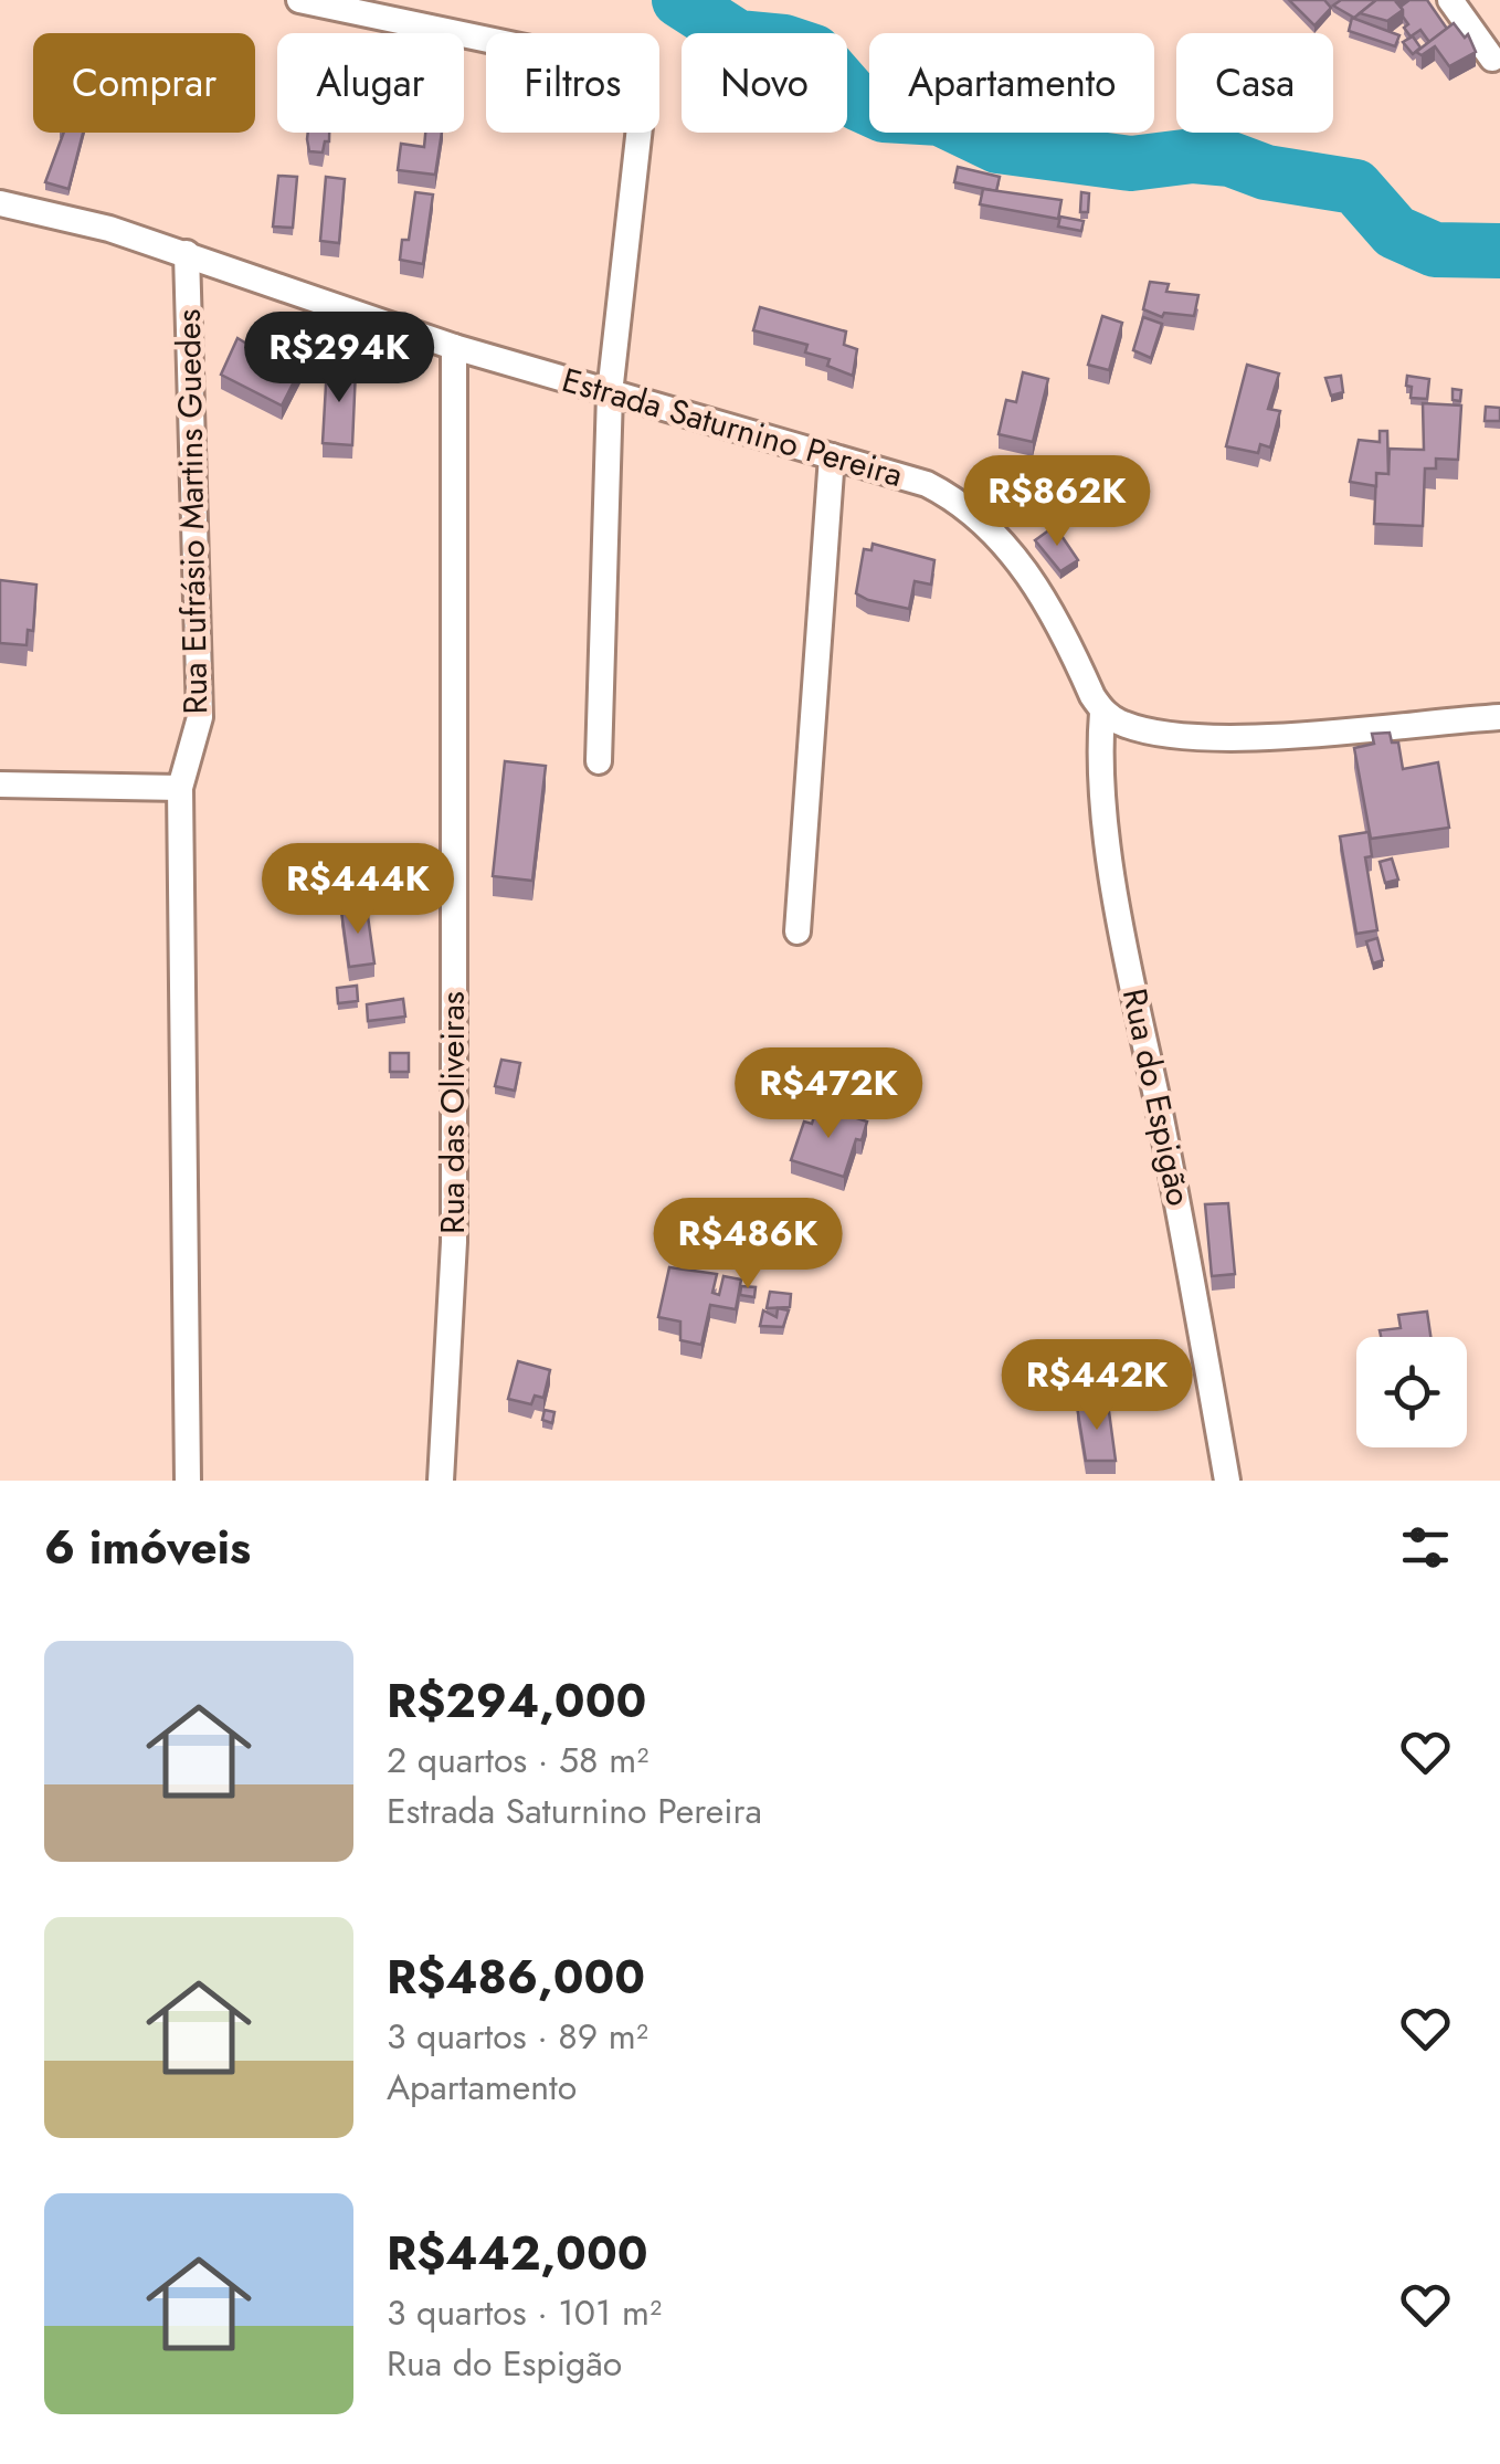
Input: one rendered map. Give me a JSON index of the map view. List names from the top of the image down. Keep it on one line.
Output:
{"streets":{"street":["Estrada Saturnino Pereira","Rua Eufrásio Martins Guedes","Rua do Espigão","Rua das Oliveiras"]},"crossings":[["Estrada Saturnino Pereira","Rua Eufrásio Martins Guedes"],["Estrada Saturnino Pereira","Rua do Espigão"],["Estrada Saturnino Pereira","Rua das Oliveiras"]],"page":{"chip":["Comprar","Alugar","Filtros","Novo","Apartamento","Casa"],"price":["R$294K","R$862K","R$444K","R$472K","R$486K","R$442K"],"heading":"6 imóveis","list":[{"name":"R$294,000","note":"2 quartos · 58 m² · Estrada Saturnino Pereira"},{"name":"R$486,000","note":"3 quartos · 89 m² · Apartamento"},{"name":"R$442,000","note":"3 quartos · 101 m² · Rua do Espigão"}]}}
